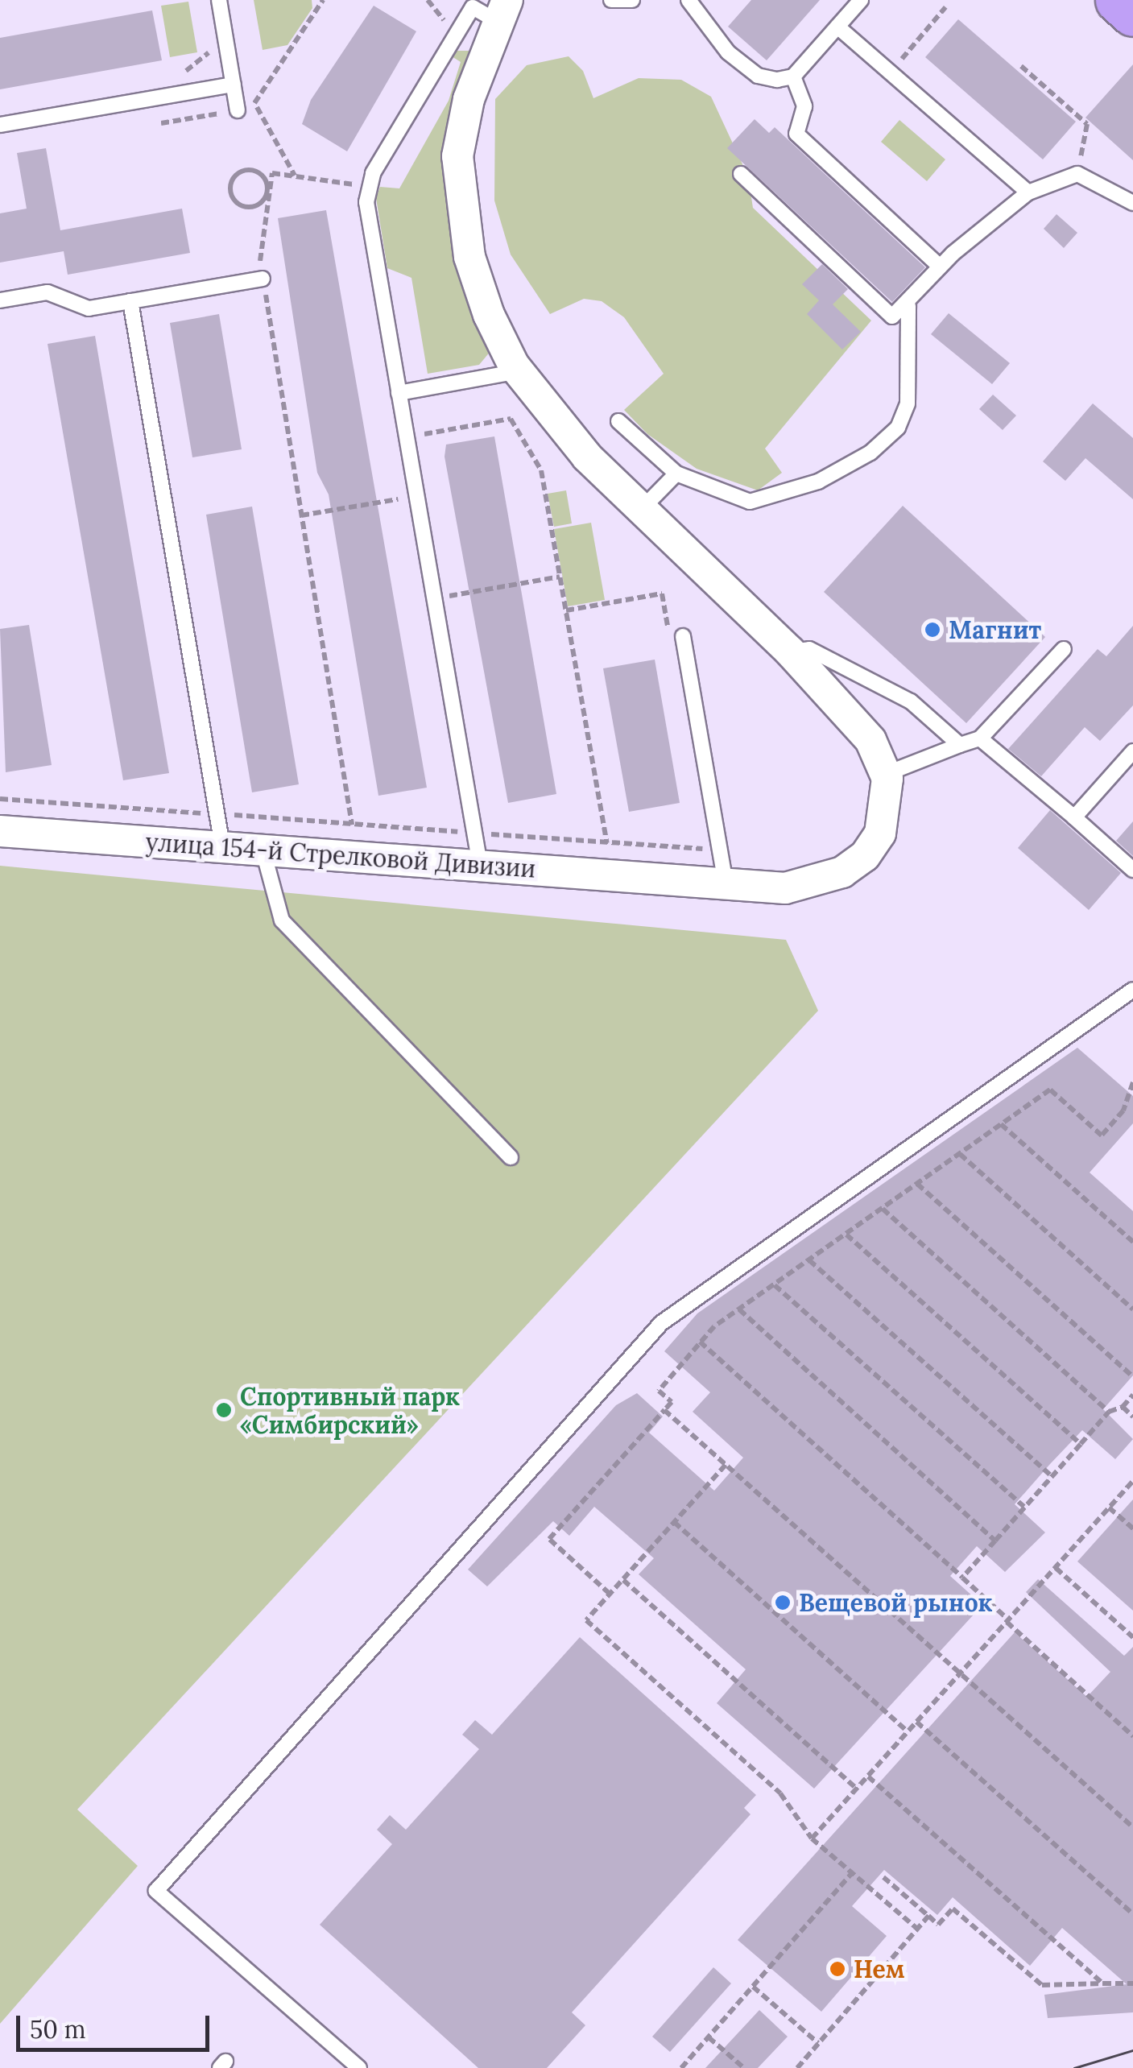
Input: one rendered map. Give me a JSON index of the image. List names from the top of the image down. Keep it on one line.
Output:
{"streets":{"street":["улица 154-й Стрелковой Дивизии"]},"places":["Магнит","Спортивный парк «Симбирский»","Вещевой рынок","Нем"],"scale_bar":"50 m"}
